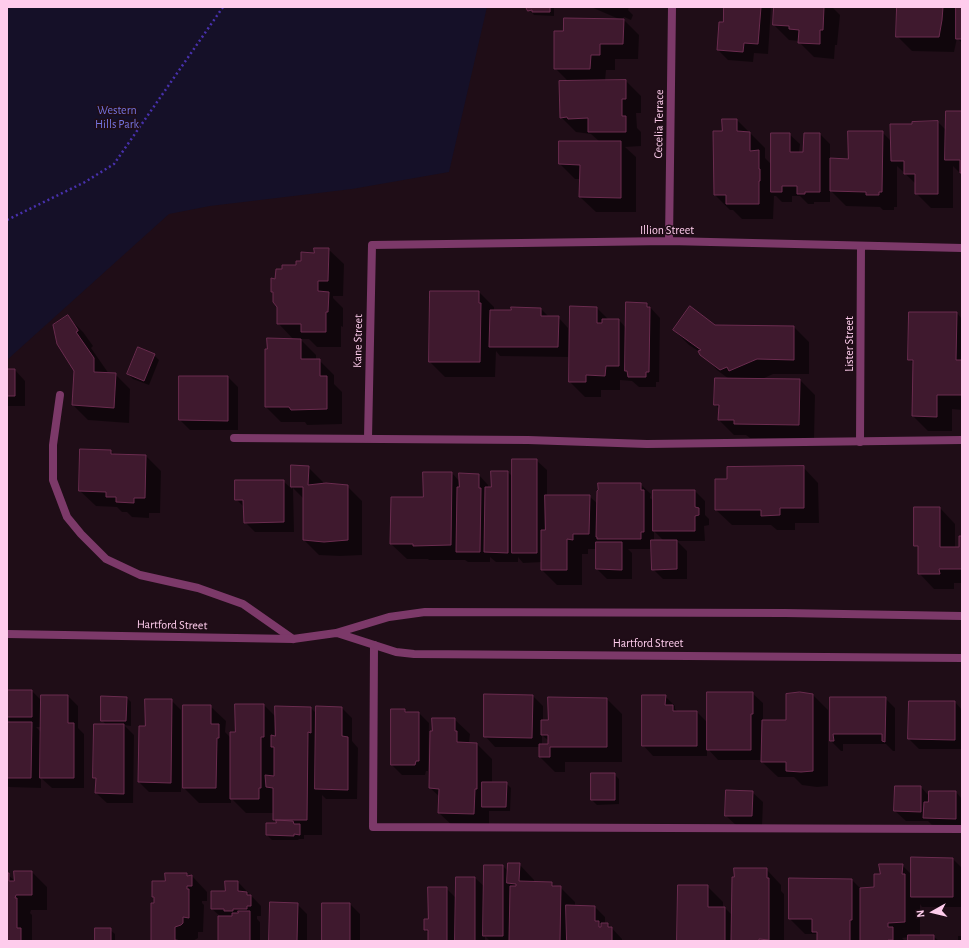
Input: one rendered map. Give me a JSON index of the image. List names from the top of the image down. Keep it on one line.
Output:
{"streets":{"street":["Cecelia Terrace","Illion Street","Kane Street","Lister Street","Hartford Street"]},"crossings":[["Cecelia Terrace","Illion Street"],["Illion Street","Kane Street"],["Illion Street","Lister Street"]],"parks":["Western Hills Park"],"north":"left"}
